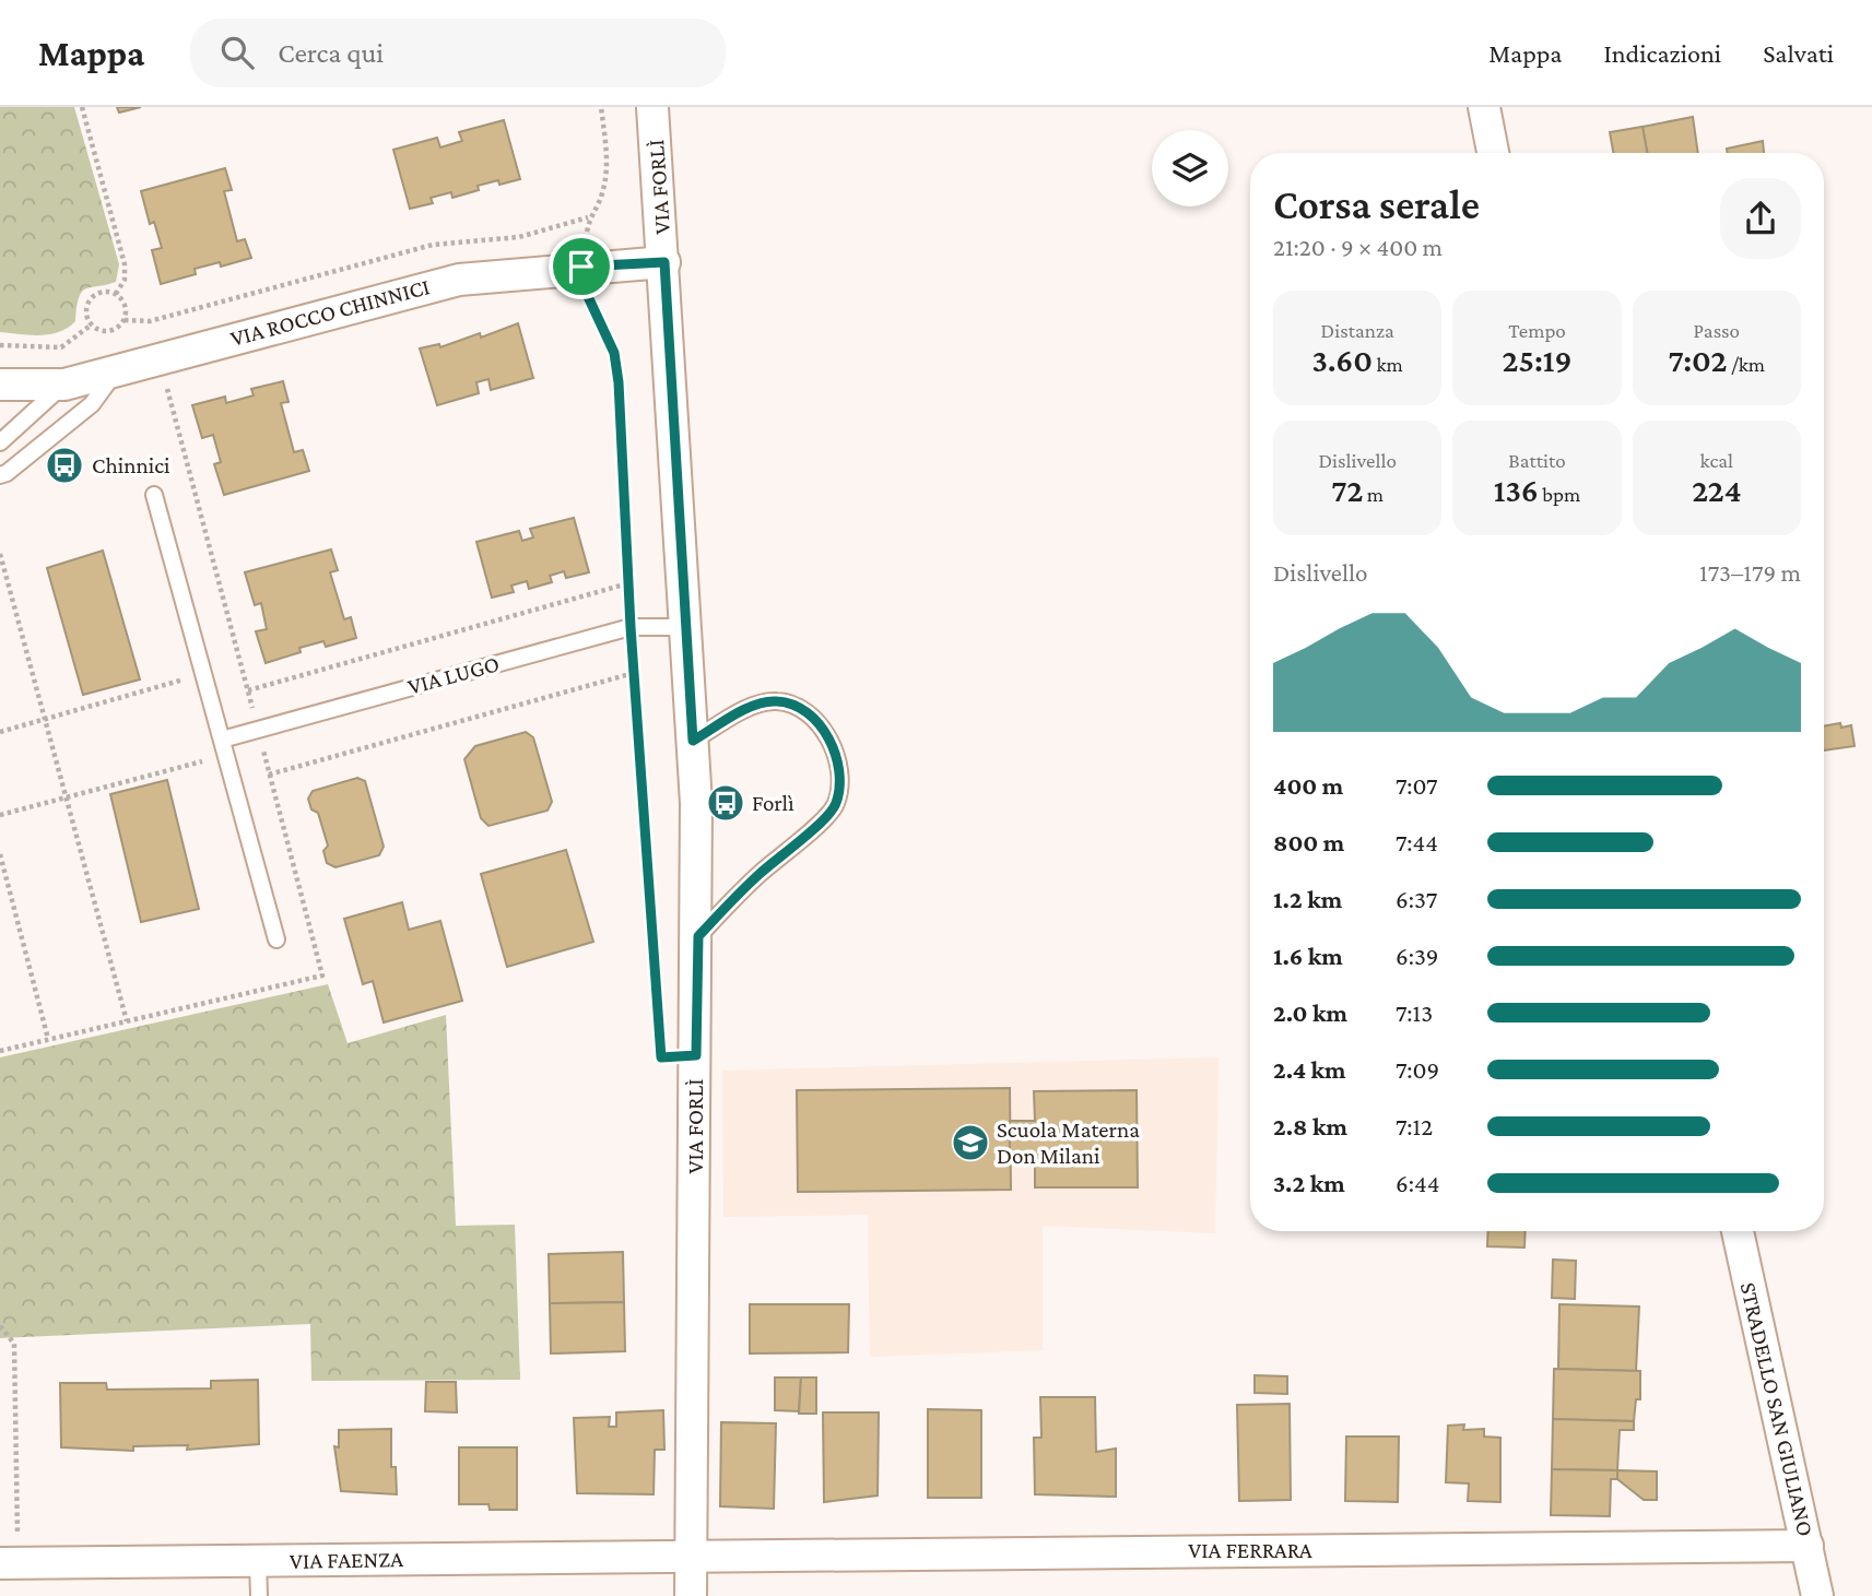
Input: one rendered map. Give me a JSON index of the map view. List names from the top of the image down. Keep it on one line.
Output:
{"streets":{"street":["VIA FORLÌ","VIA ROCCO CHINNICI","STRADELLO SAN GIULIANO","VIA FERRARA","VIA FAENZA"],"lane":["VIA LUGO"]},"crossings":[["VIA FORLÌ","VIA ROCCO CHINNICI"],["VIA FORLÌ","VIA LUGO"],["VIA FORLÌ","VIA FERRARA"],["VIA FORLÌ","VIA FAENZA"],["STRADELLO SAN GIULIANO","VIA FERRARA"],["VIA FERRARA","VIA FAENZA"]],"places":{"bus stop":["Chinnici","Forlì"],"school or university":["Scuola Materna Don Milani"]},"page":{"header":"Mappa","search":"Cerca qui","nav":["Mappa","Indicazioni","Salvati"],"heading":["Corsa serale","21:20 · 9 × 400 m"],"stats":[["Distanza","3.60 km"],["Tempo","25:19"],["Passo","7:02 /km"],["Dislivello","72 m"],["Battito","136 bpm"],["kcal","224"]],"chart":["Dislivello","173–179 m"],"list":[{"name":"400 m","note":"7:07"},{"name":"800 m","note":"7:44"},{"name":"1.2 km","note":"6:37"},{"name":"1.6 km","note":"6:39"},{"name":"2.0 km","note":"7:13"},{"name":"2.4 km","note":"7:09"},{"name":"2.8 km","note":"7:12"},{"name":"3.2 km","note":"6:44"}]}}
